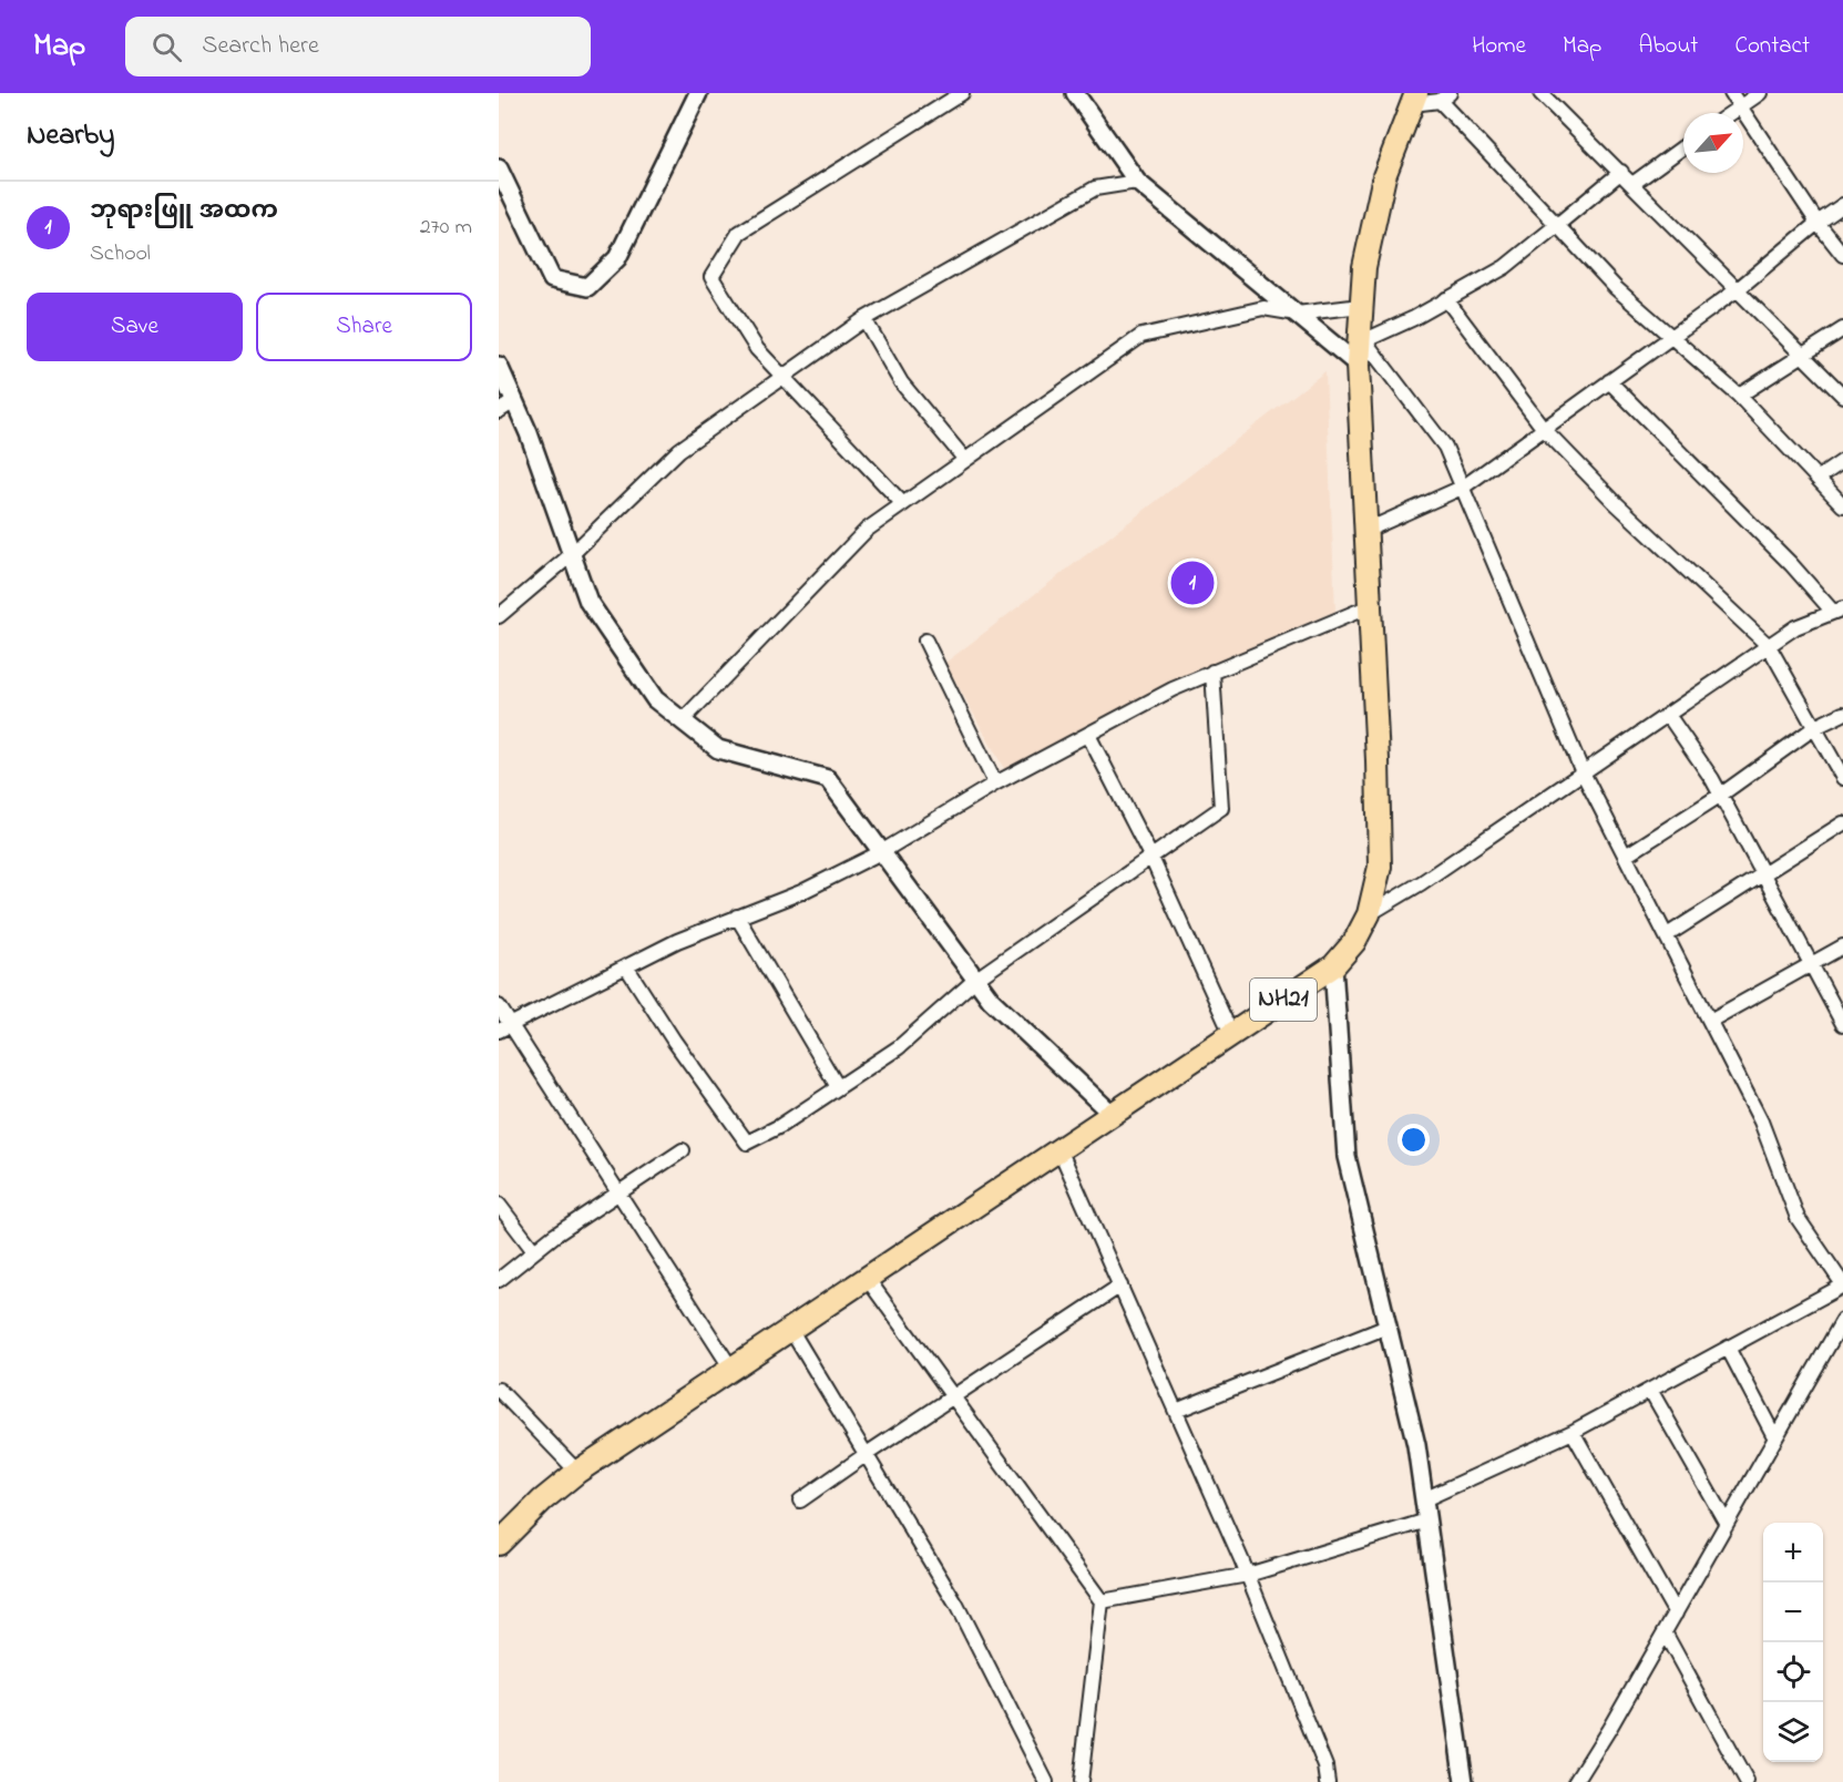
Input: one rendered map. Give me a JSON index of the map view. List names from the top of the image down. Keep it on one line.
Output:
{"streets":{"highway":["NH21"]},"north":"top right","page":{"header":"Map","search":"Search here","nav":["Home","Map","About","Contact"],"heading":"Nearby","list":[{"mark":"1","name":"ဘုရားဖြူ အထက","note":"School","value":"270 m"}],"buttons":["Save","Share"],"pins":"1","map_buttons":["+","−"]}}
